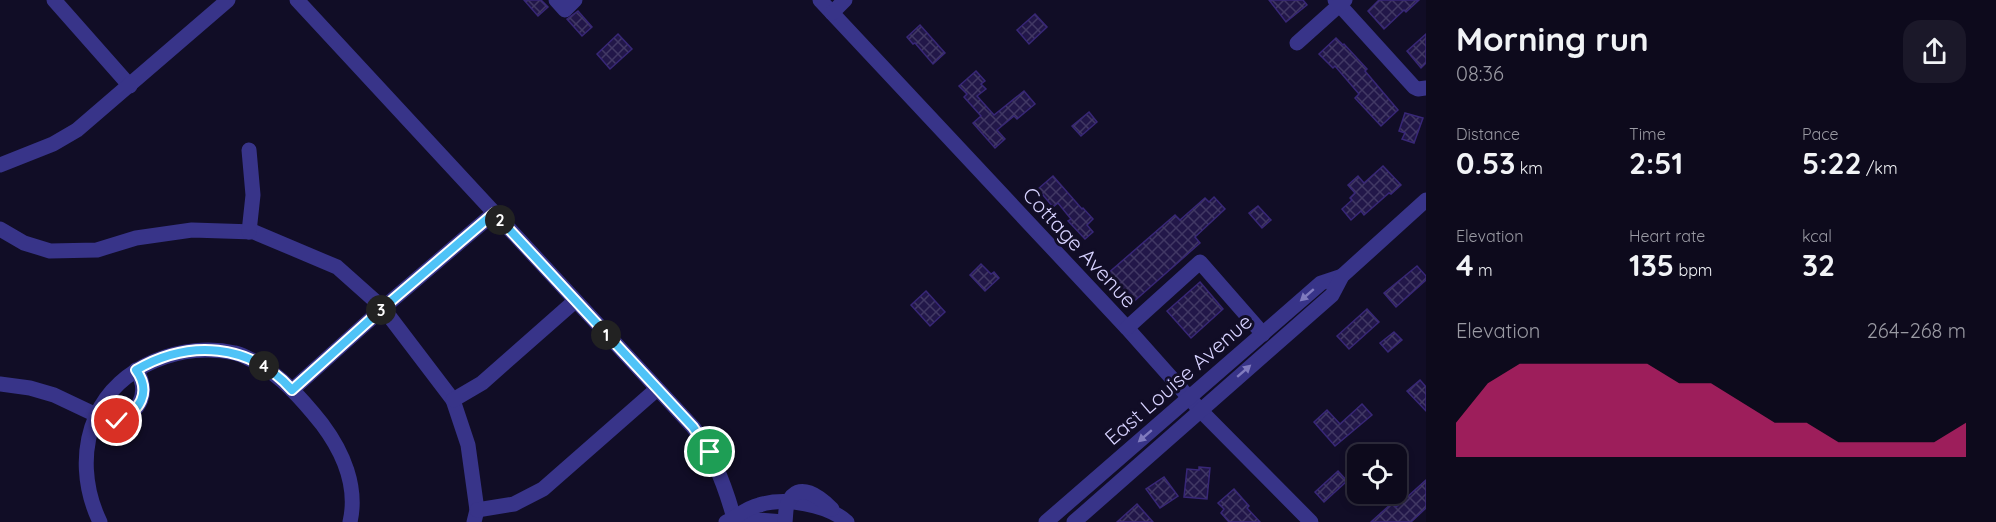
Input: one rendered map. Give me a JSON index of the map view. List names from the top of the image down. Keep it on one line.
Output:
{"streets":{"street":["Cottage Avenue","East Louise Avenue"]},"crossings":[["Cottage Avenue","East Louise Avenue"]],"page":{"heading":["Morning run","08:36"],"stats":[["Distance","0.53 km"],["Time","2:51"],["Pace","5:22 /km"],["Elevation","4 m"],["Heart rate","135 bpm"],["kcal","32"]],"pins":["2","3","1","4"],"chart":["Elevation","264–268 m"]}}
